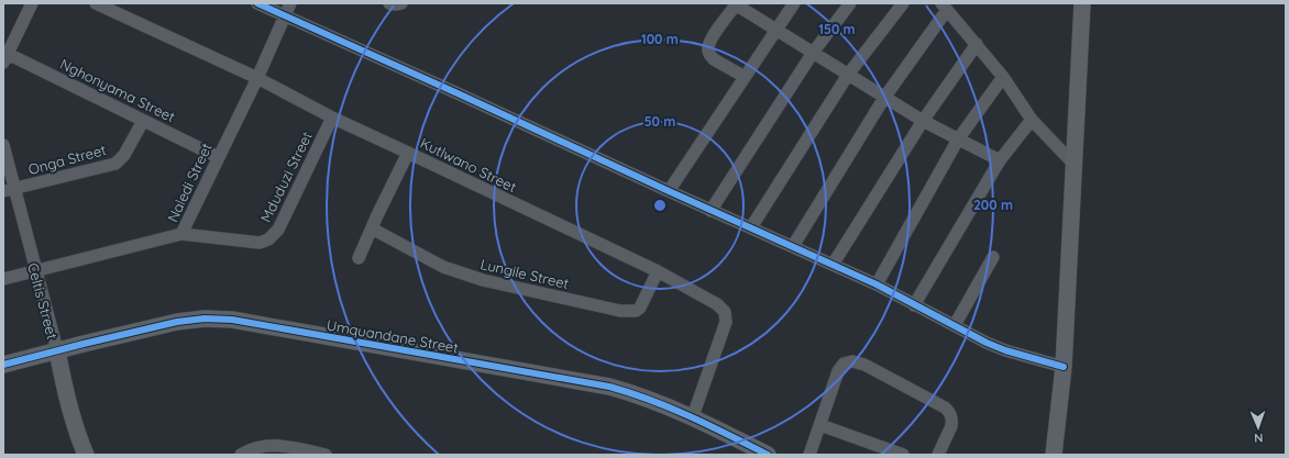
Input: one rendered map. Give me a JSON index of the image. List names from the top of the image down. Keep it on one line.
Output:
{"streets":{"street":["Nghonyama Street","Onga Street","Kutlwano Street","Mduduzi Street","Naledi Street","Lungile Street","Celtis Street","Umquandane Street"]},"crossings":[["Nghonyama Street","Onga Street"],["Nghonyama Street","Naledi Street"],["Onga Street","Celtis Street"],["Kutlwano Street","Mduduzi Street"],["Kutlwano Street","Naledi Street"],["Kutlwano Street","Lungile Street"],["Kutlwano Street","Umquandane Street"],["Mduduzi Street","Naledi Street"],["Naledi Street","Celtis Street"],["Celtis Street","Umquandane Street"]],"north":"bottom","rings":["150 m","100 m","50 m","200 m"]}
